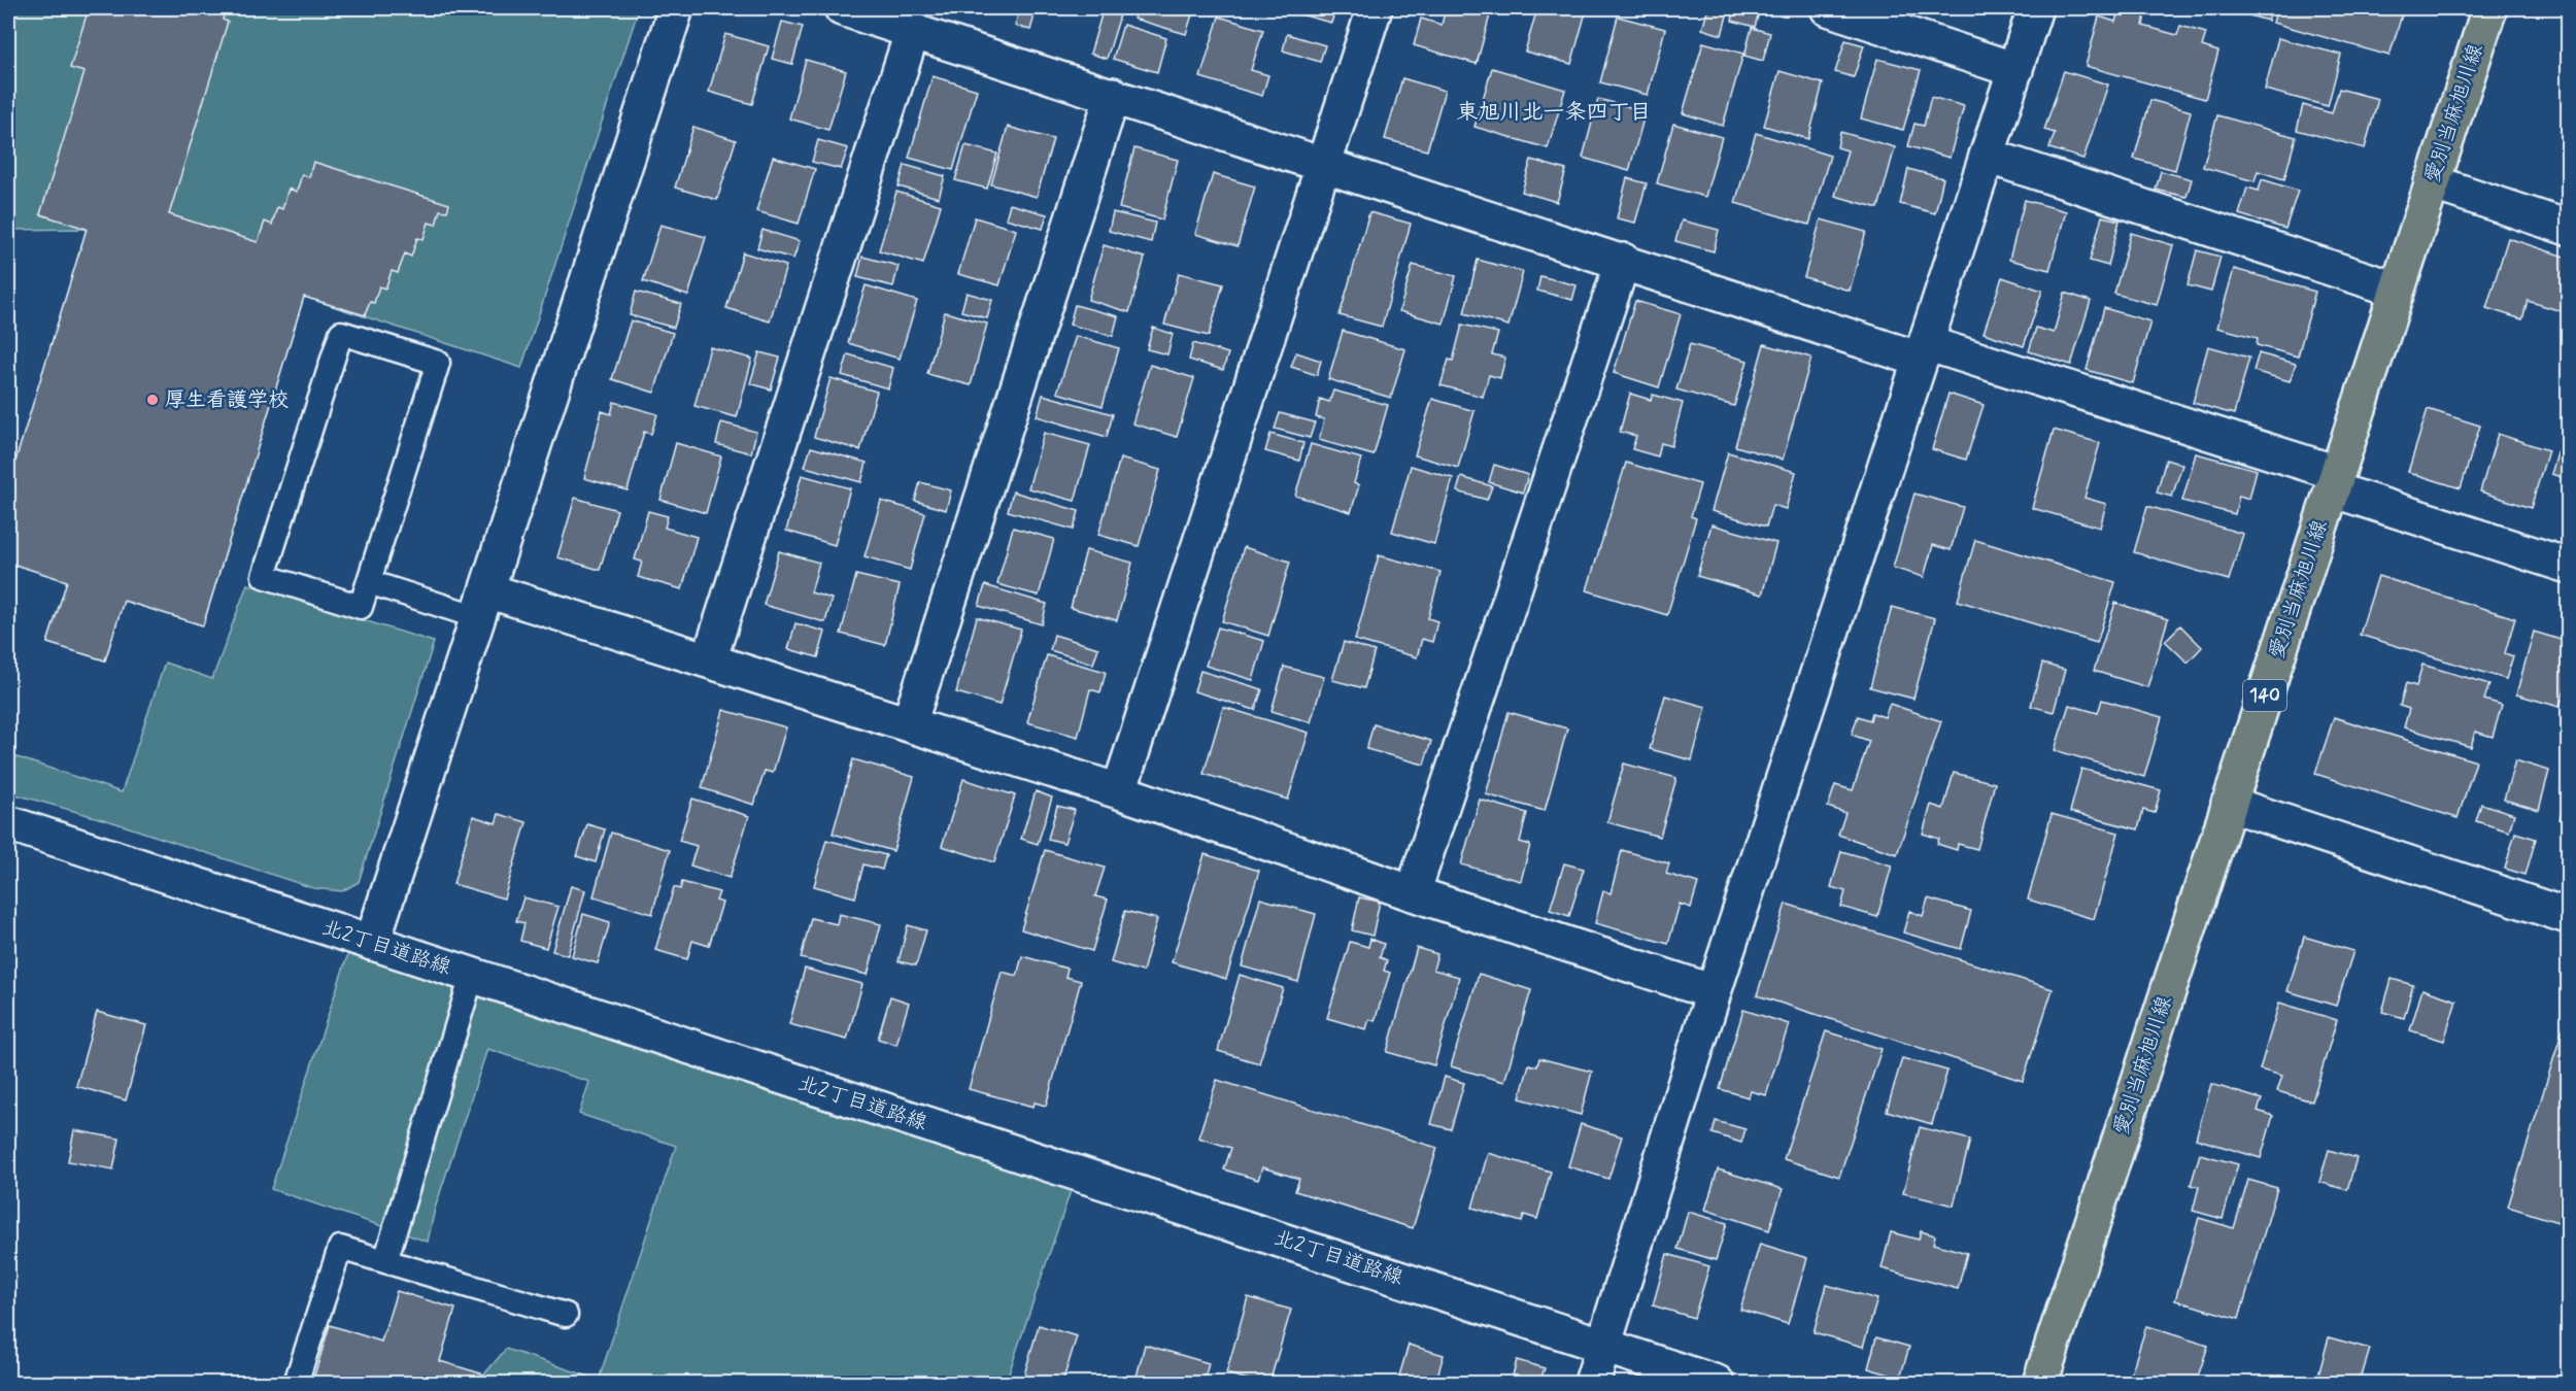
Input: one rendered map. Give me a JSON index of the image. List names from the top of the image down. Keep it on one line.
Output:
{"streets":{"main road":["愛別当麻旭川線","140"],"street":["北2丁目道路線"]},"districts":["東旭川北一条四丁目"],"places":["厚生看護学校"]}
